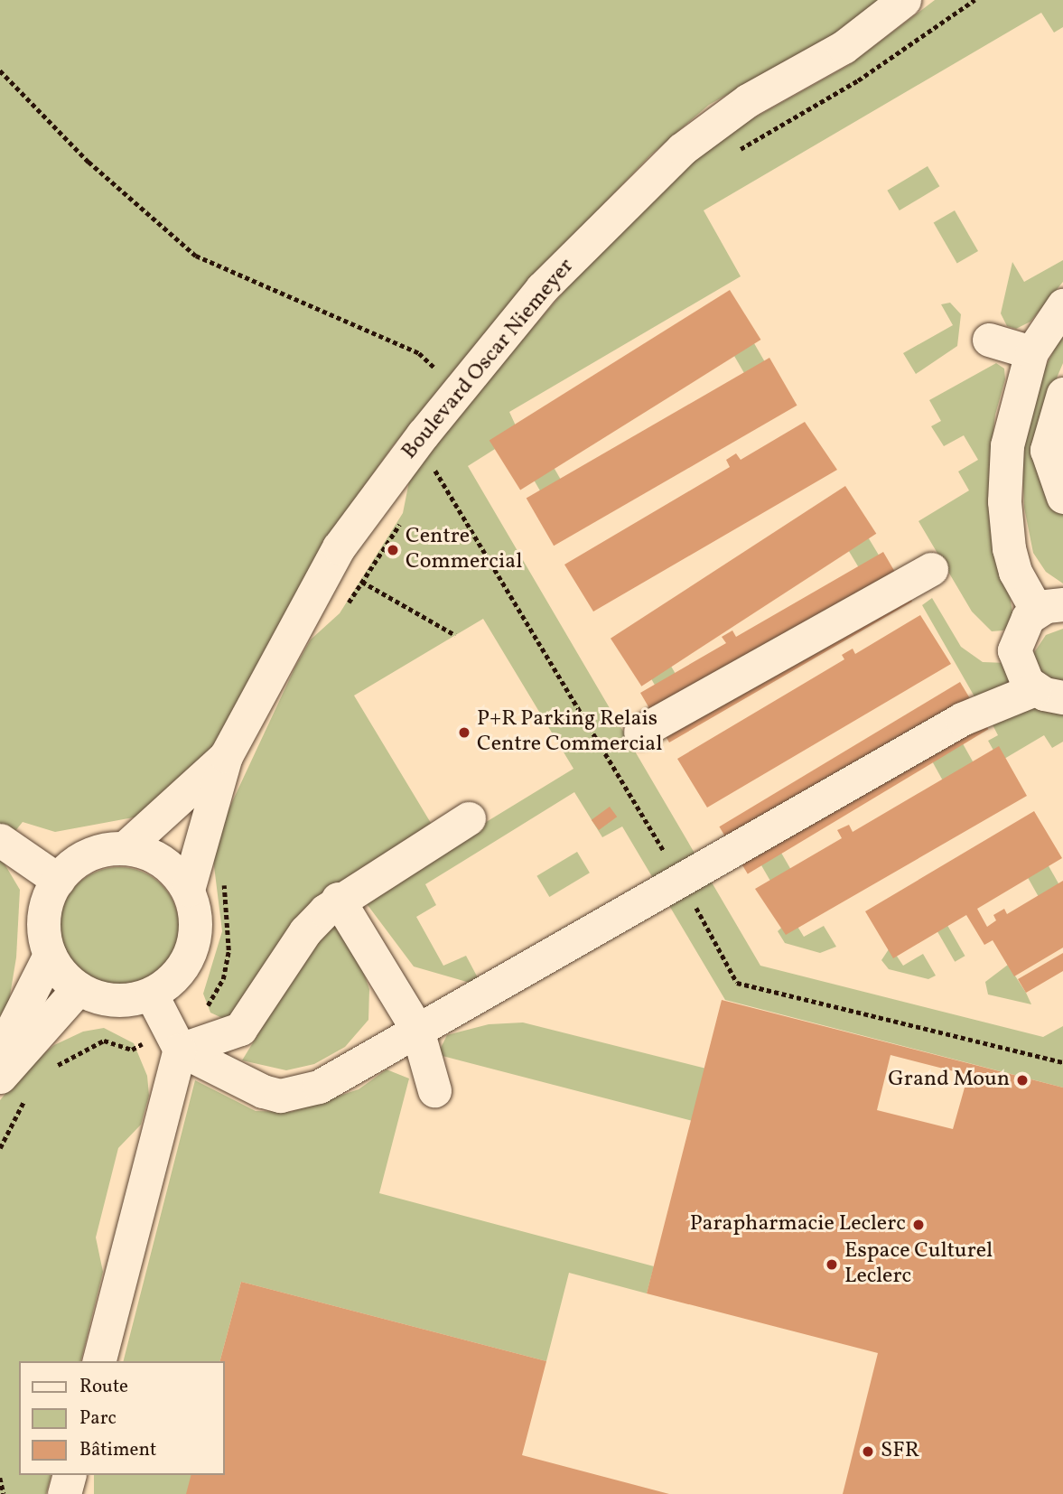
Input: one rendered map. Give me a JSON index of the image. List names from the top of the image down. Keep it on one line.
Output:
{"streets":{"street":["Boulevard Oscar Niemeyer"]},"places":["Centre Commercial","P+R Parking Relais Centre Commercial","Grand Moun","Parapharmacie Leclerc","Espace Culturel Leclerc","SFR"],"legend":["Route","Parc","Bâtiment"]}
